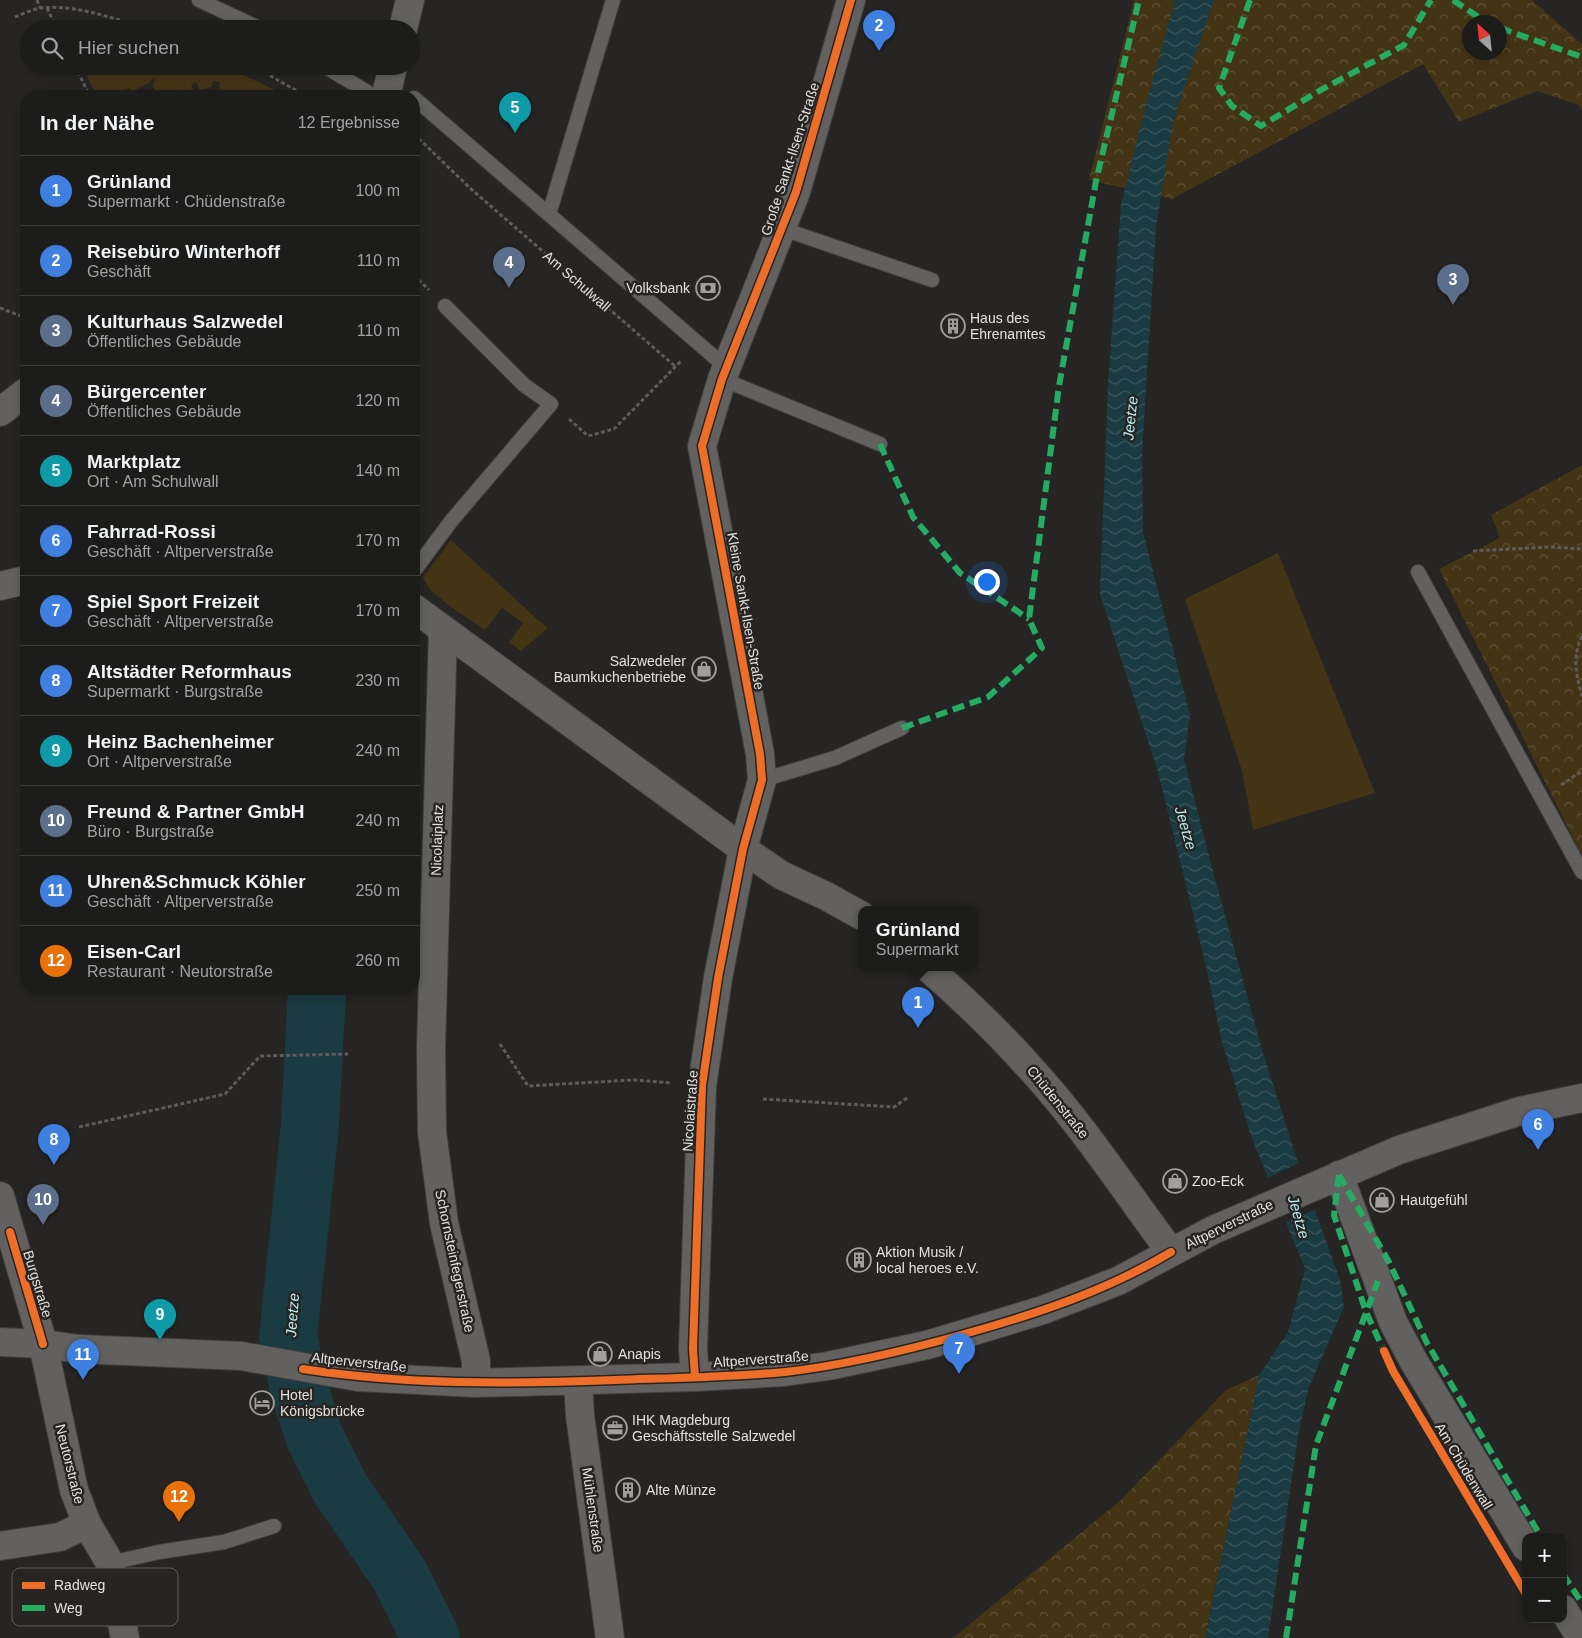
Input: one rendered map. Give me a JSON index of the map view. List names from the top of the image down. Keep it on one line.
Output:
{"streets":{"street":["Große Sankt-Ilsen-Straße","Kleine Sankt-Ilsen-Straße","Nicolaiplatz","Chüdenstraße","Nicolaistraße","Altperverstraße","Schornsteinfegerstraße","Burgstraße","Neutorstraße","Am Chüdenwall","Mühlenstraße"],"path":["Am Schulwall"]},"crossings":[["Große Sankt-Ilsen-Straße","Kleine Sankt-Ilsen-Straße"],["Kleine Sankt-Ilsen-Straße","Nicolaistraße"],["Nicolaiplatz","Schornsteinfegerstraße"],["Chüdenstraße","Altperverstraße"],["Nicolaistraße","Altperverstraße"],["Altperverstraße","Schornsteinfegerstraße"],["Altperverstraße","Burgstraße"],["Altperverstraße","Neutorstraße"],["Altperverstraße","Am Chüdenwall"],["Altperverstraße","Mühlenstraße"],["Burgstraße","Neutorstraße"]],"water":["Jeetze"],"places":{"bank":["Volksbank"],"building":["Haus des Ehrenamtes","Aktion Musik / local heroes e.V.","Alte Münze"],"shop":["Salzwedeler Baumkuchenbetriebe","Zoo-Eck","Hautgefühl","Anapis"],"hotel":["Hotel Königsbrücke"],"office":["IHK Magdeburg Geschäftsstelle Salzwedel"]},"legend":["Radweg","Weg"],"north":"top left","page":{"pins":["2","5","4","3","1","6","8","10","9","7","11","12"],"search":"Hier suchen","heading":["In der Nähe","12 Ergebnisse"],"list":[{"mark":"1","name":"Grünland","note":"Supermarkt · Chüdenstraße","value":"100 m"},{"mark":"2","name":"Reisebüro Winterhoff","note":"Geschäft","value":"110 m"},{"mark":"3","name":"Kulturhaus Salzwedel","note":"Öffentliches Gebäude","value":"110 m"},{"mark":"4","name":"Bürgercenter","note":"Öffentliches Gebäude","value":"120 m"},{"mark":"5","name":"Marktplatz","note":"Ort · Am Schulwall","value":"140 m"},{"mark":"6","name":"Fahrrad-Rossi","note":"Geschäft · Altperverstraße","value":"170 m"},{"mark":"7","name":"Spiel Sport Freizeit","note":"Geschäft · Altperverstraße","value":"170 m"},{"mark":"8","name":"Altstädter Reformhaus","note":"Supermarkt · Burgstraße","value":"230 m"},{"mark":"9","name":"Heinz Bachenheimer","note":"Ort · Altperverstraße","value":"240 m"},{"mark":"10","name":"Freund & Partner GmbH","note":"Büro · Burgstraße","value":"240 m"},{"mark":"11","name":"Uhren&Schmuck Köhler","note":"Geschäft · Altperverstraße","value":"250 m"},{"mark":"12","name":"Eisen-Carl","note":"Restaurant · Neutorstraße","value":"260 m"}],"popup":["Grünland","Supermarkt"],"map_buttons":["+","−"]}}
